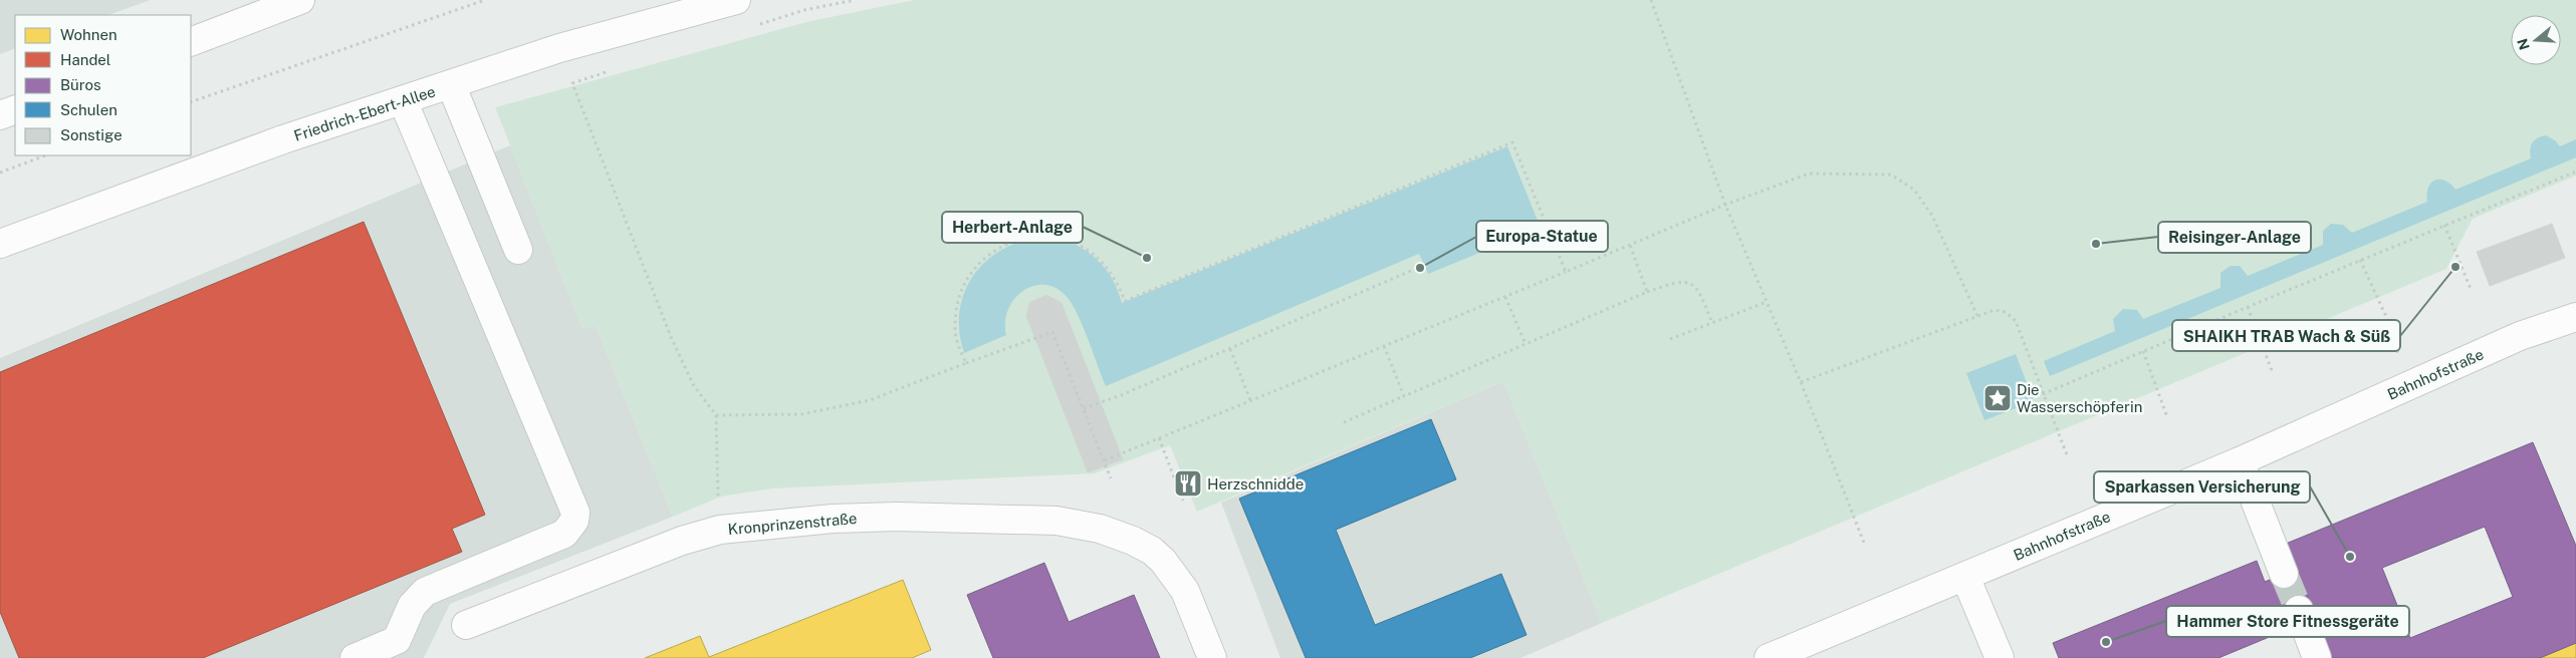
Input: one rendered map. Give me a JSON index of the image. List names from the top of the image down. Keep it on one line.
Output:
{"streets":{"street":["Friedrich-Ebert-Allee","Bahnhofstraße","Kronprinzenstraße"]},"places":{"other":["Reisinger-Anlage","Herbert-Anlage","SHAIKH TRAB Wach & Süß","Europa-Statue","Sparkassen Versicherung","Hammer Store Fitnessgeräte"],"place":["Die Wasserschöpferin"],"restaurant":["Herzschnidde"]},"legend":["Wohnen","Handel","Büros","Schulen","Sonstige"],"north":"left"}
